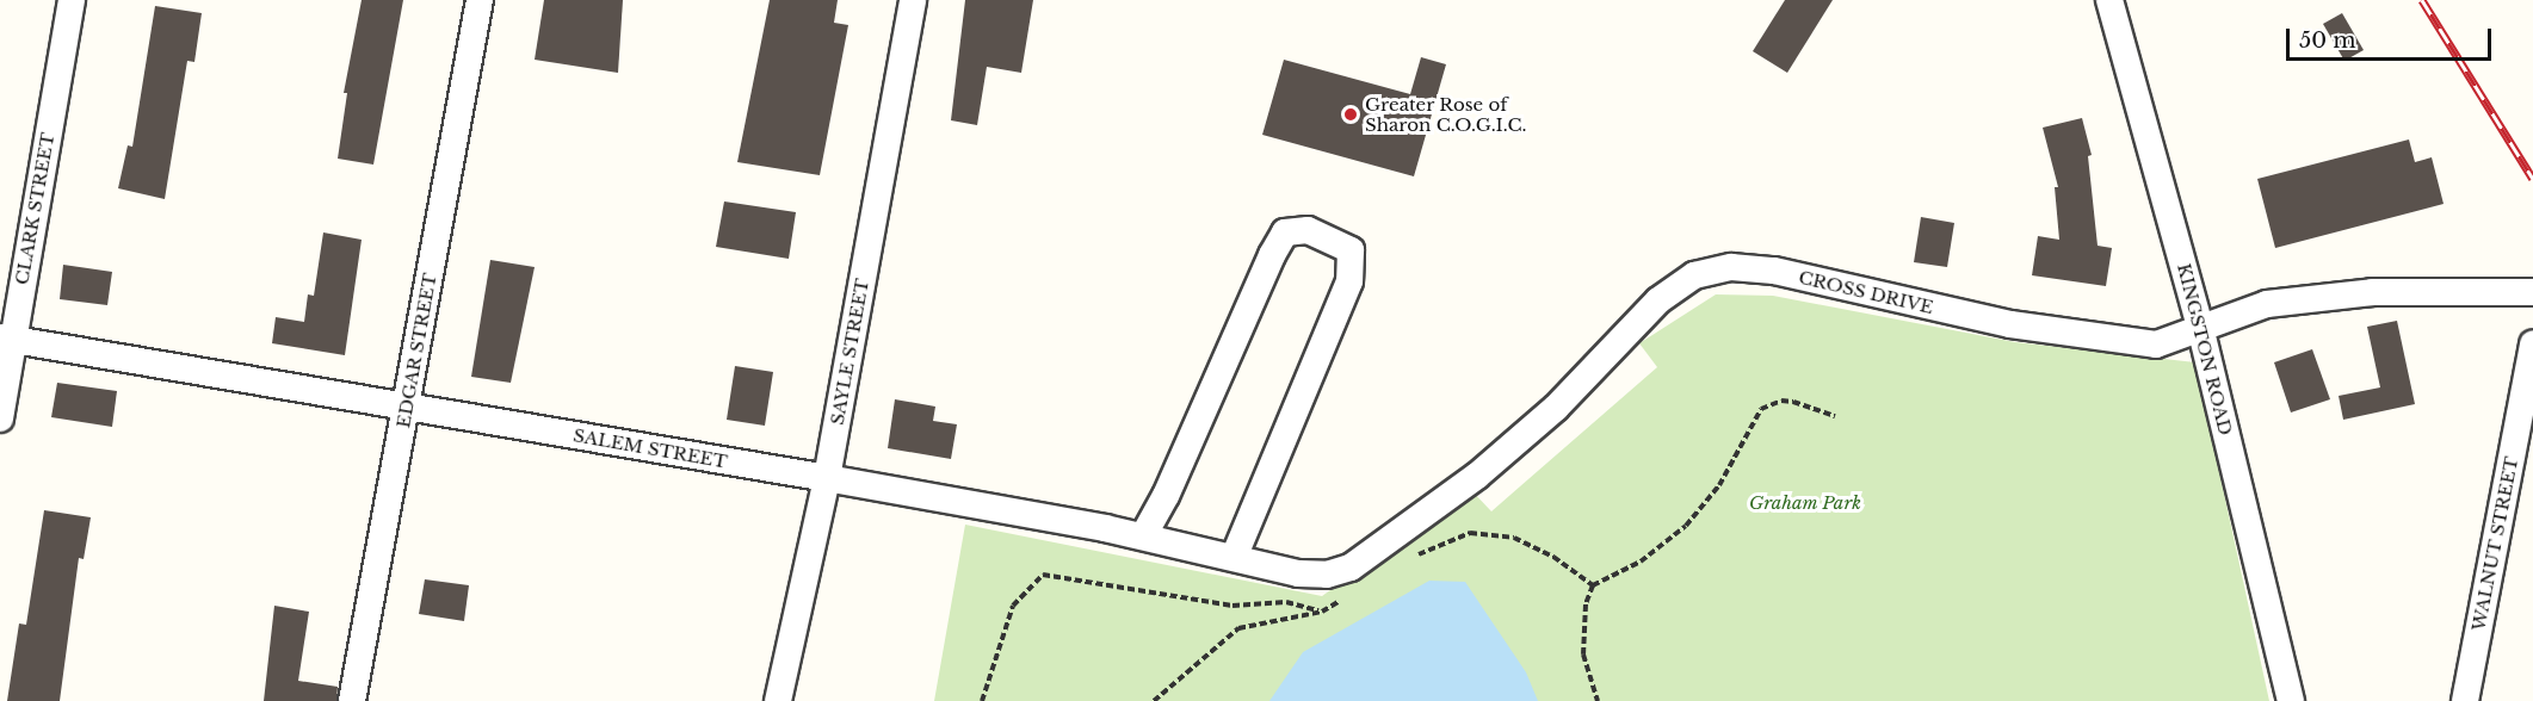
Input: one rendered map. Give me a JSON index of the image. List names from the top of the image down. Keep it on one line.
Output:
{"streets":{"street":["CLARK STREET","CROSS DRIVE","KINGSTON ROAD","EDGAR STREET","SAYLE STREET","SALEM STREET","WALNUT STREET"]},"crossings":[["CLARK STREET","SALEM STREET"],["CROSS DRIVE","KINGSTON ROAD"],["CROSS DRIVE","SALEM STREET"],["EDGAR STREET","SALEM STREET"],["SAYLE STREET","SALEM STREET"]],"parks":["Graham Park"],"places":["Greater Rose of Sharon C.O.G.I.C."],"scale_bar":"50 m"}
